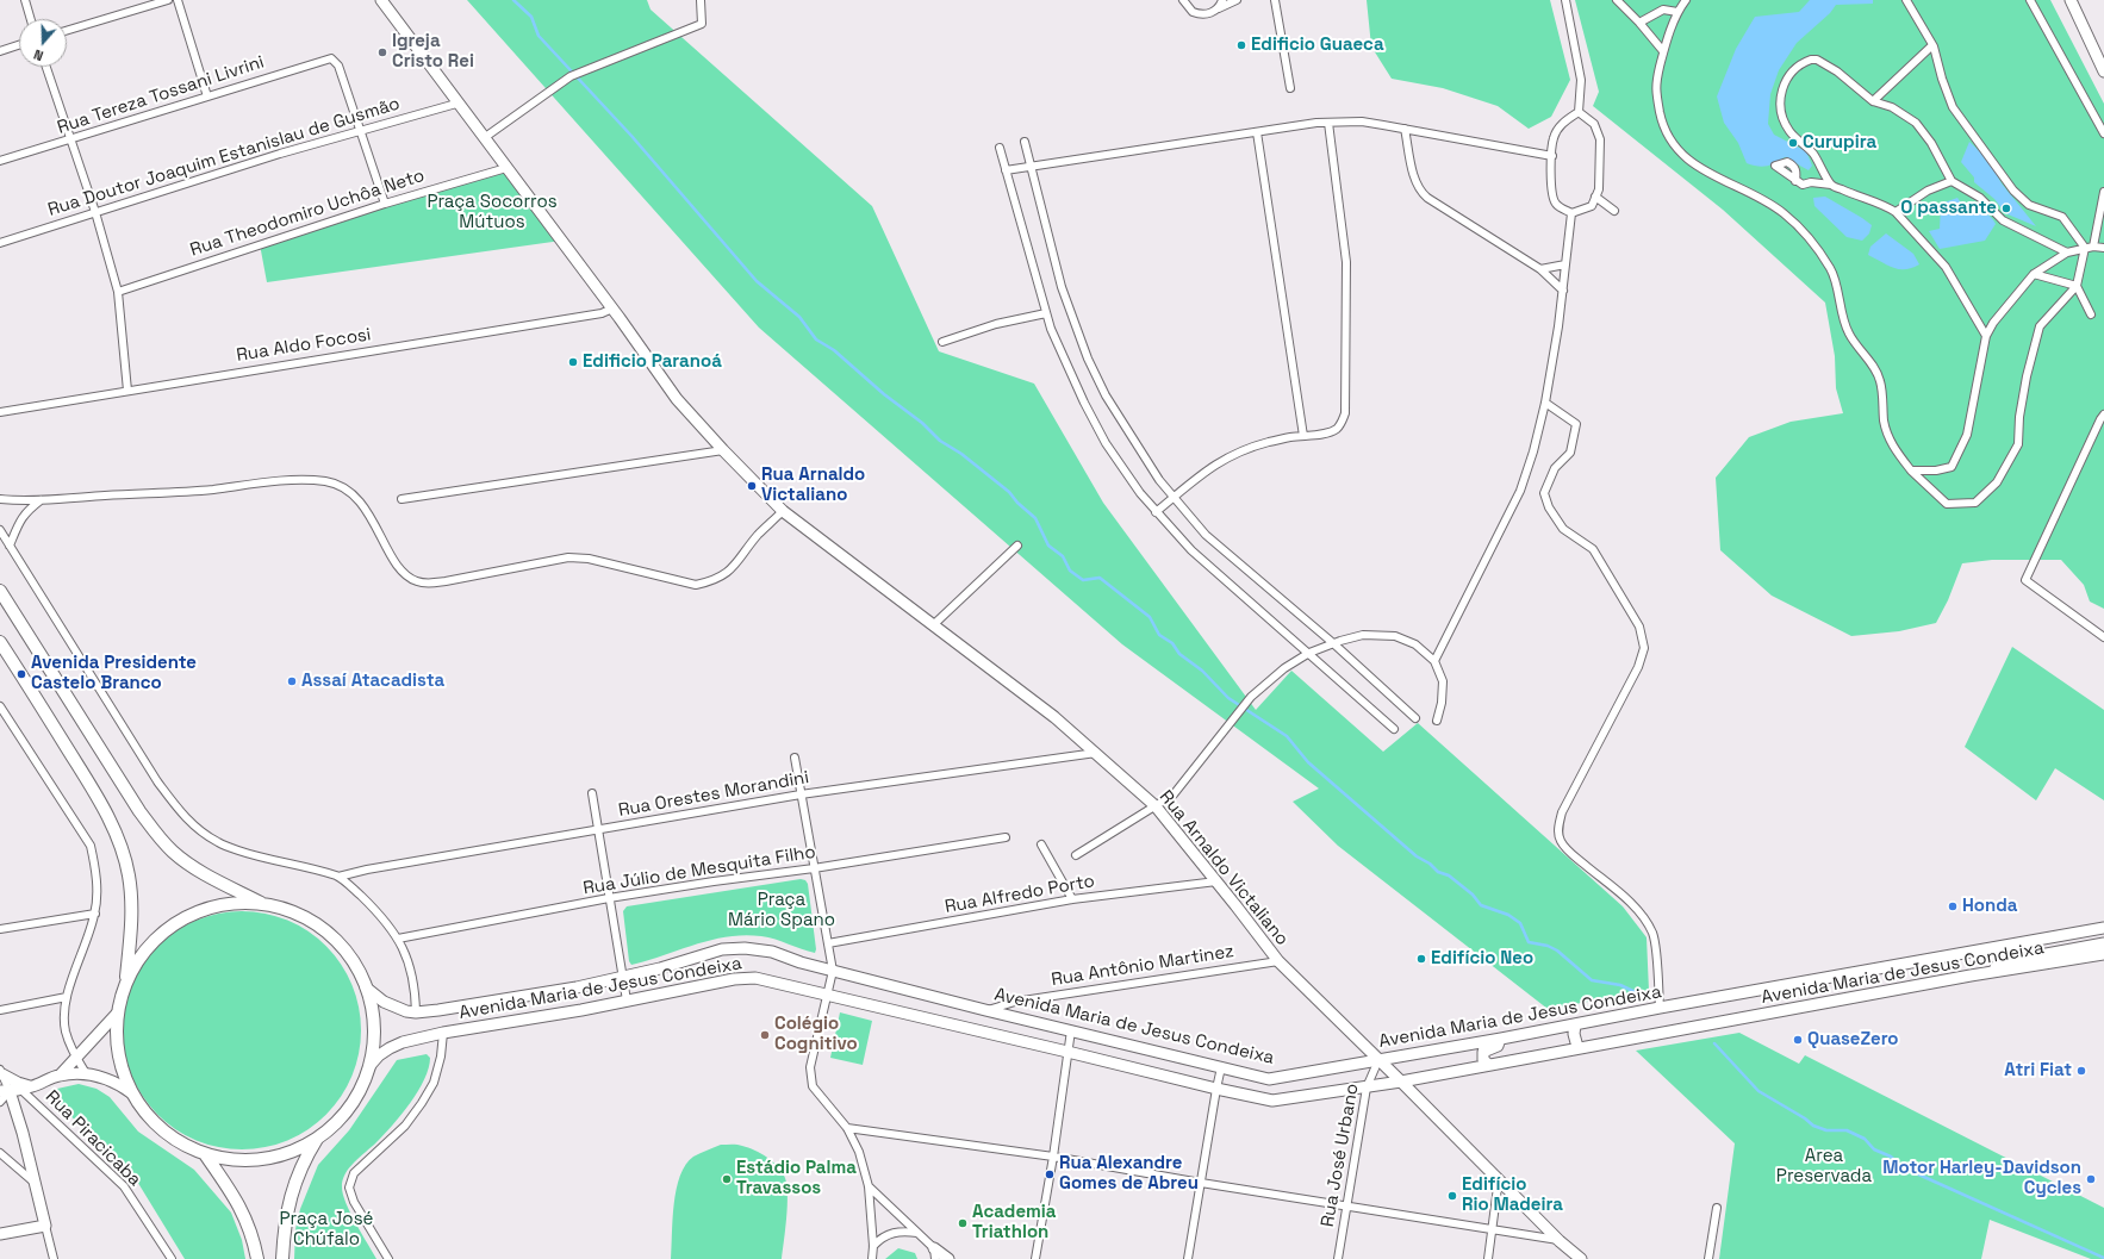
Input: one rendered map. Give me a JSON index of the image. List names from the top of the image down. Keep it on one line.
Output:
{"streets":{"main road":["Rua Arnaldo Victaliano","Avenida Maria de Jesus Condeixa"],"street":["Rua Tereza Tossani Livrini","Rua Doutor Joaquim Estanislau de Gusmão","Rua Theodomiro Uchôa Neto","Rua Aldo Focosi","Rua Orestes Morandini","Rua Júlio de Mesquita Filho","Rua Alfredo Porto","Rua Antônio Martinez","Rua Piracicaba","Rua José Urbano"]},"crossings":[["Rua Tereza Tossani Livrini","Rua Doutor Joaquim Estanislau de Gusmão"],["Rua Doutor Joaquim Estanislau de Gusmão","Rua Arnaldo Victaliano"],["Rua Theodomiro Uchôa Neto","Rua Arnaldo Victaliano"],["Rua Aldo Focosi","Rua Arnaldo Victaliano"],["Rua Orestes Morandini","Rua Arnaldo Victaliano"],["Rua Arnaldo Victaliano","Rua Alfredo Porto"],["Rua Arnaldo Victaliano","Rua Antônio Martinez"],["Rua Arnaldo Victaliano","Avenida Maria de Jesus Condeixa"],["Rua Arnaldo Victaliano","Rua José Urbano"],["Rua Antônio Martinez","Avenida Maria de Jesus Condeixa"],["Avenida Maria de Jesus Condeixa","Rua José Urbano"]],"parks":["Praça Socorros Mútuos","Praça Mário Spano","Area Preservada","Praça José Chúfalo"],"places":["Edificio Guaeca","Igreja Cristo Rei","Curupira","O passante","Edificio Paranoá","Rua Arnaldo Victaliano","Avenida Presidente Castelo Branco","Assaí Atacadista","Honda","Edifício Neo","Colégio Cognitivo","QuaseZero","Atri Fiat","Rua Alexandre Gomes de Abreu","Estádio Palma Travassos","Motor Harley-Davidson Cycles","Edifício Rio Madeira","Academia Triathlon"],"north":"bottom"}
